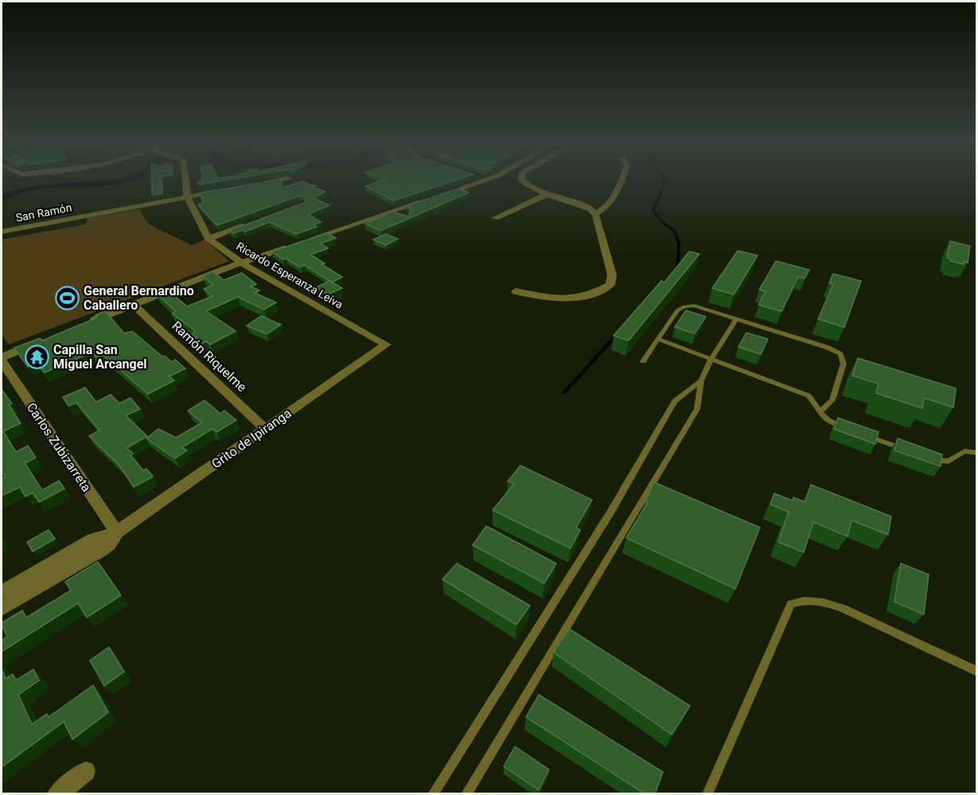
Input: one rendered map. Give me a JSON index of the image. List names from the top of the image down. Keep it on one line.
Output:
{"streets":{"street":["San Ramón","Ricardo Esperanza Leiva","Ramón Riquelme","Grito de Ipiranga","Carlos Zubizarreta"]},"crossings":[["San Ramón","Ricardo Esperanza Leiva"],["Ricardo Esperanza Leiva","Grito de Ipiranga"],["Ramón Riquelme","Grito de Ipiranga"],["Grito de Ipiranga","Carlos Zubizarreta"]],"places":{"sports":["General Bernardino Caballero"],"temple":["Capilla San Miguel Arcangel"]}}
